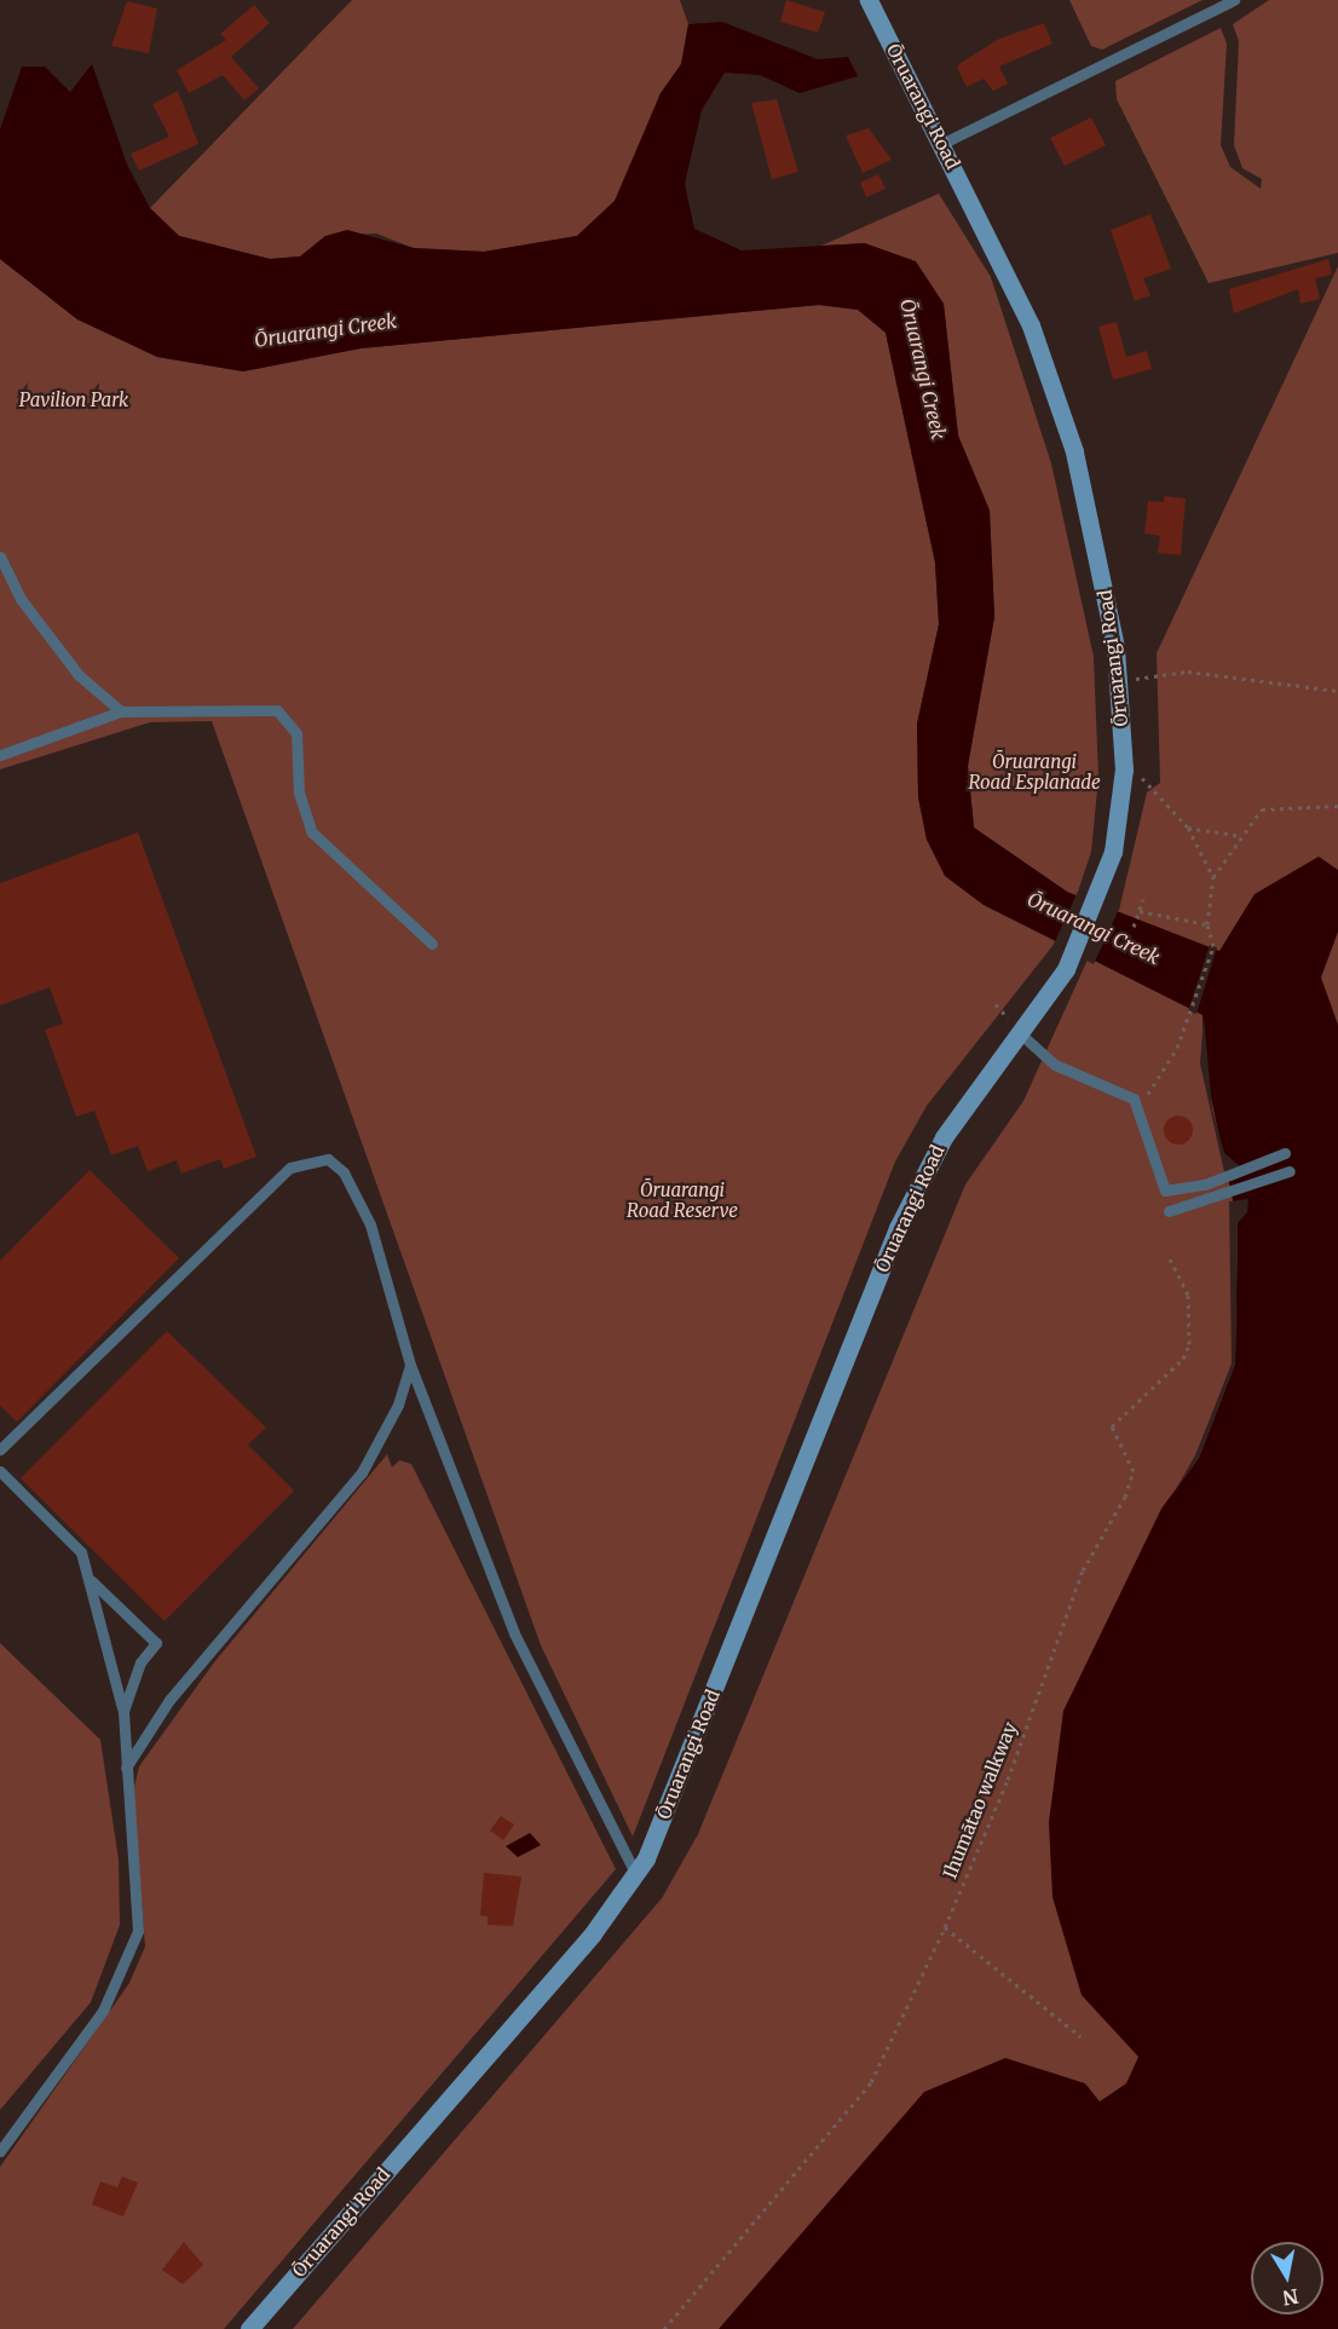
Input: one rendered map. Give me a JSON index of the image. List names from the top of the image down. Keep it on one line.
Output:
{"streets":{"street":["Ōruarangi Road"],"path":["Ihumātao walkway"]},"water":["Ōruarangi Creek"],"parks":["Pavilion Park","Ōruarangi Road Esplanade","Ōruarangi Road Reserve"],"north":"bottom"}
